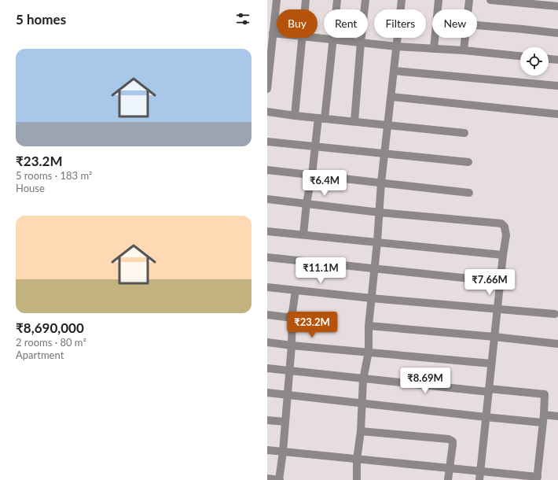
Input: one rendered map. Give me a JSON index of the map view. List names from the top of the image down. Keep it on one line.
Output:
{"page":{"heading":"5 homes","chip":["Buy","Rent","Filters","New"],"list":[{"name":"₹23.2M","note":"5 rooms · 183 m² · House"},{"name":"₹8,690,000","note":"2 rooms · 80 m² · Apartment"}],"price":["₹6.4M","₹11.1M","₹7.66M","₹23.2M","₹8.69M"]}}
